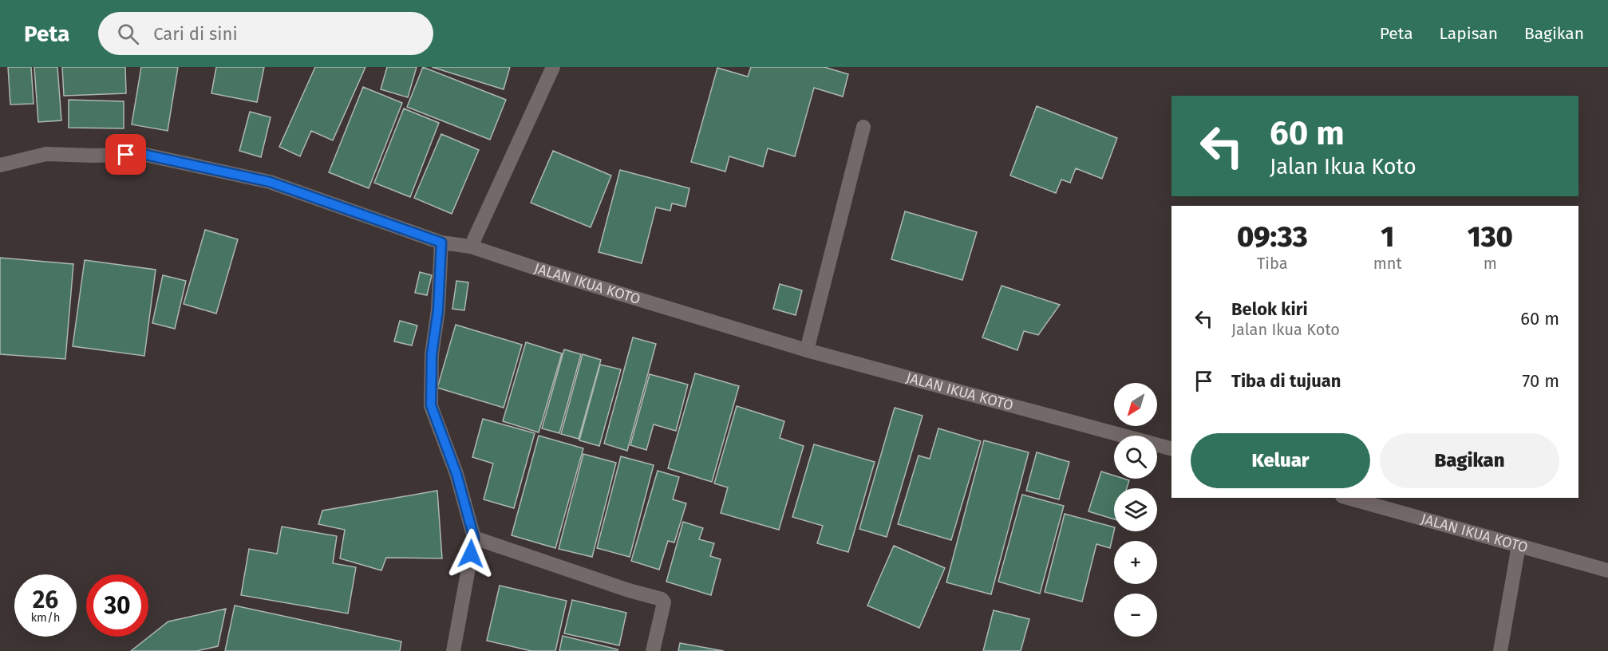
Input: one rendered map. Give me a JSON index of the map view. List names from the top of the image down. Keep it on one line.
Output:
{"streets":{"street":["JALAN IKUA KOTO"]},"north":"bottom left","page":{"header":"Peta","search":"Cari di sini","nav":["Peta","Lapisan","Bagikan"],"turn":["60 m","Jalan Ikua Koto"],"eta":["09:33","Tiba","1","mnt","130","m"],"list":[{"name":"Belok kiri","note":"Jalan Ikua Koto","value":"60 m"},{"name":"Tiba di tujuan","value":"70 m"}],"map_buttons":["+","−"],"buttons":["Keluar","Bagikan"],"speed":"26 km/h","limit":"30"}}
